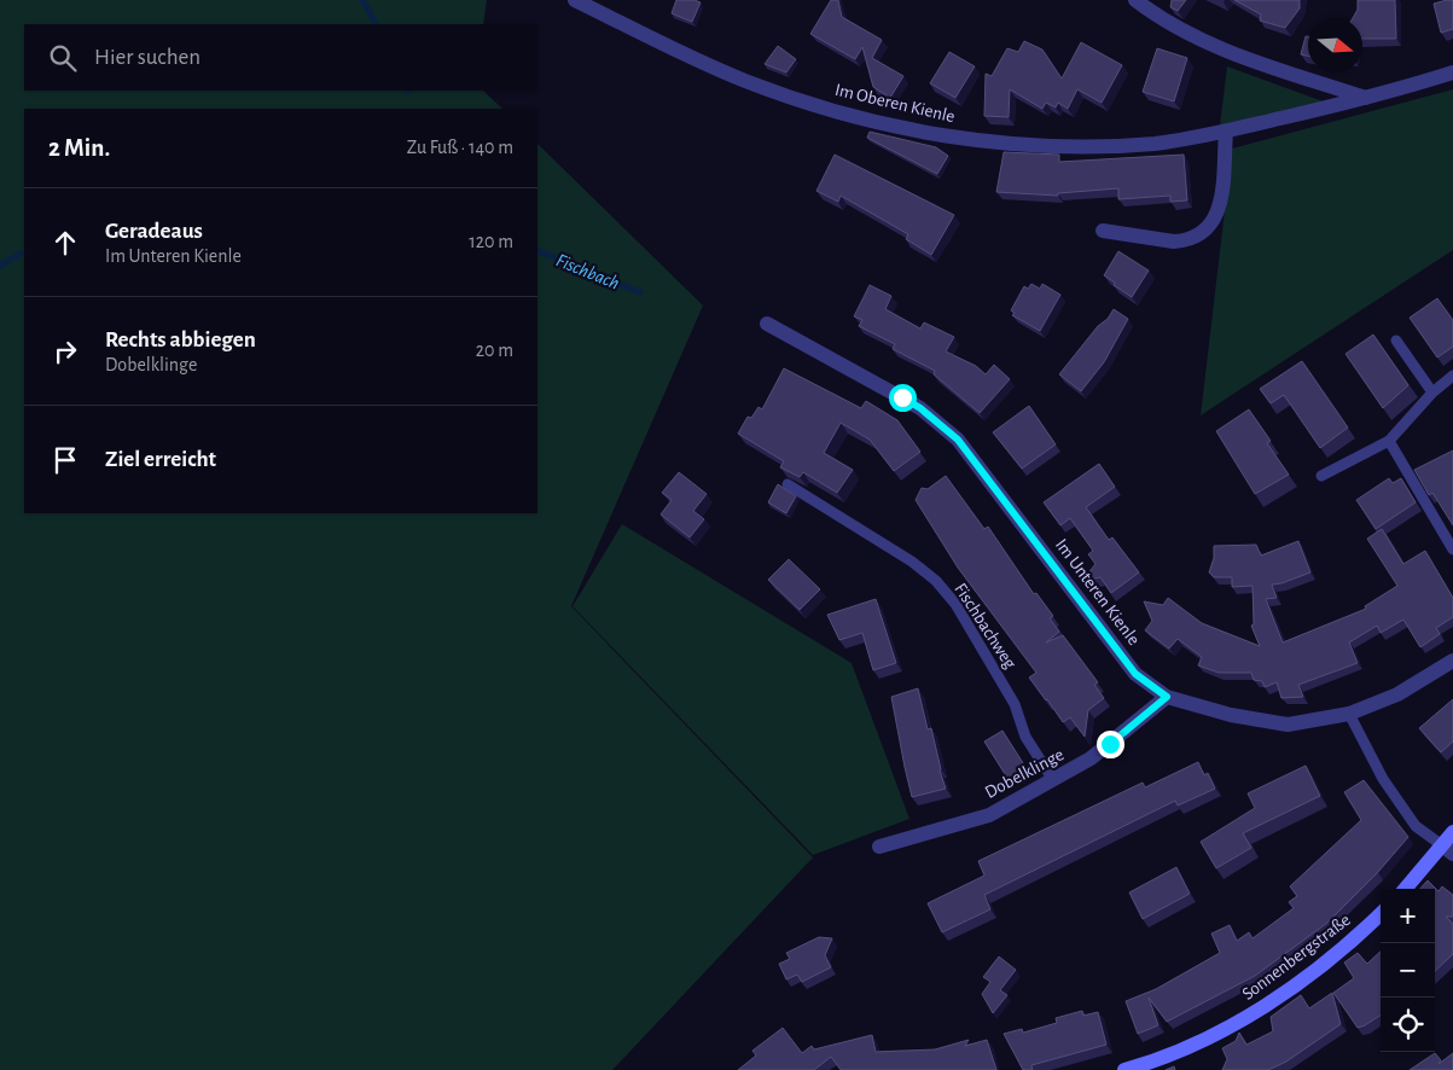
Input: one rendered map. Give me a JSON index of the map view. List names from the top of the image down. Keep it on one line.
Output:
{"streets":{"street":["Im Oberen Kienle","Im Unteren Kienle","Dobelklinge","Sonnenbergstraße"],"lane":["Fischbachweg"]},"crossings":[["Im Unteren Kienle","Dobelklinge"],["Fischbachweg","Dobelklinge"]],"water":["Fischbach"],"north":"right","page":{"search":"Hier suchen","heading":["2 Min.","Zu Fuß · 140 m"],"list":[["Geradeaus","Im Unteren Kienle","120 m"],["Rechts abbiegen","Dobelklinge","20 m"],"Ziel erreicht"],"map_buttons":["+","−"]}}
